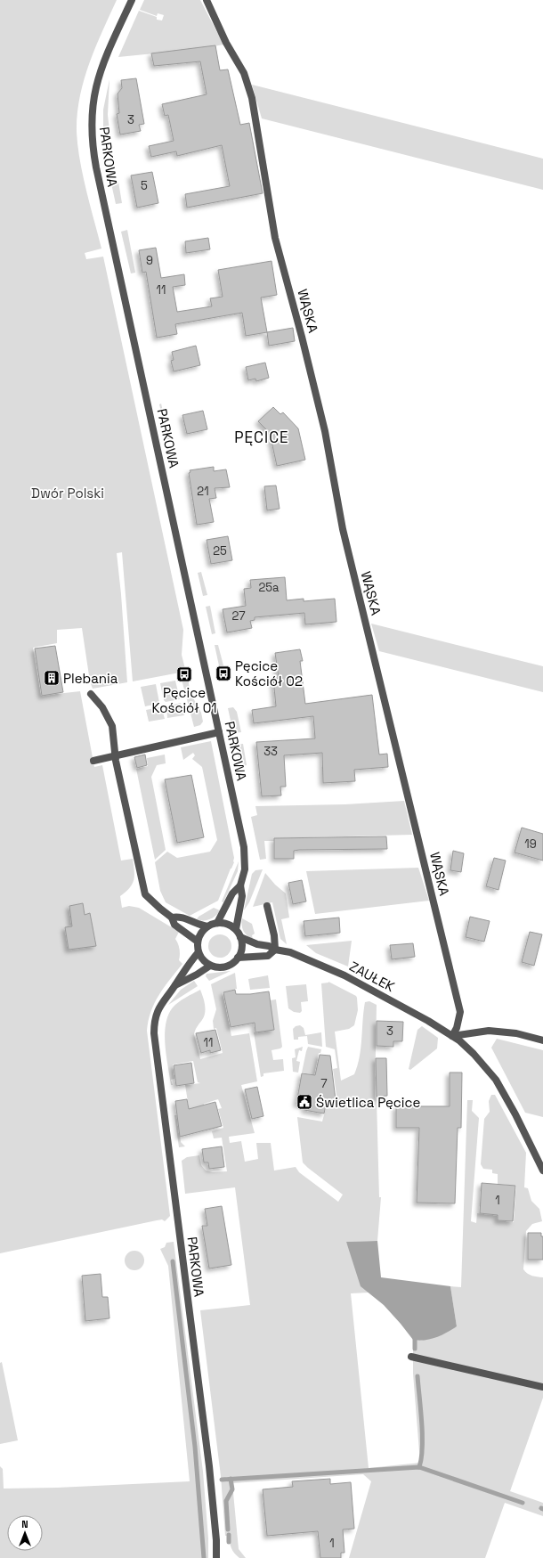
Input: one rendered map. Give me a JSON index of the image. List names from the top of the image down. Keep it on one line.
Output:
{"streets":{"street":["PARKOWA","WĄSKA","ZAUŁEK"]},"crossings":[["PARKOWA","ZAUŁEK"],["WĄSKA","ZAUŁEK"]],"districts":["PĘCICE"],"parks":["Dwór Polski"],"places":{"bus stop":["Pęcice Kościół 02","Pęcice Kościół 01"],"building":["Plebania"],"public building":["Świetlica Pęcice"]},"house_numbers":["3","5","9","11","21","25","25a","27","33","19","3","11","7","1","1"],"north":"top"}
